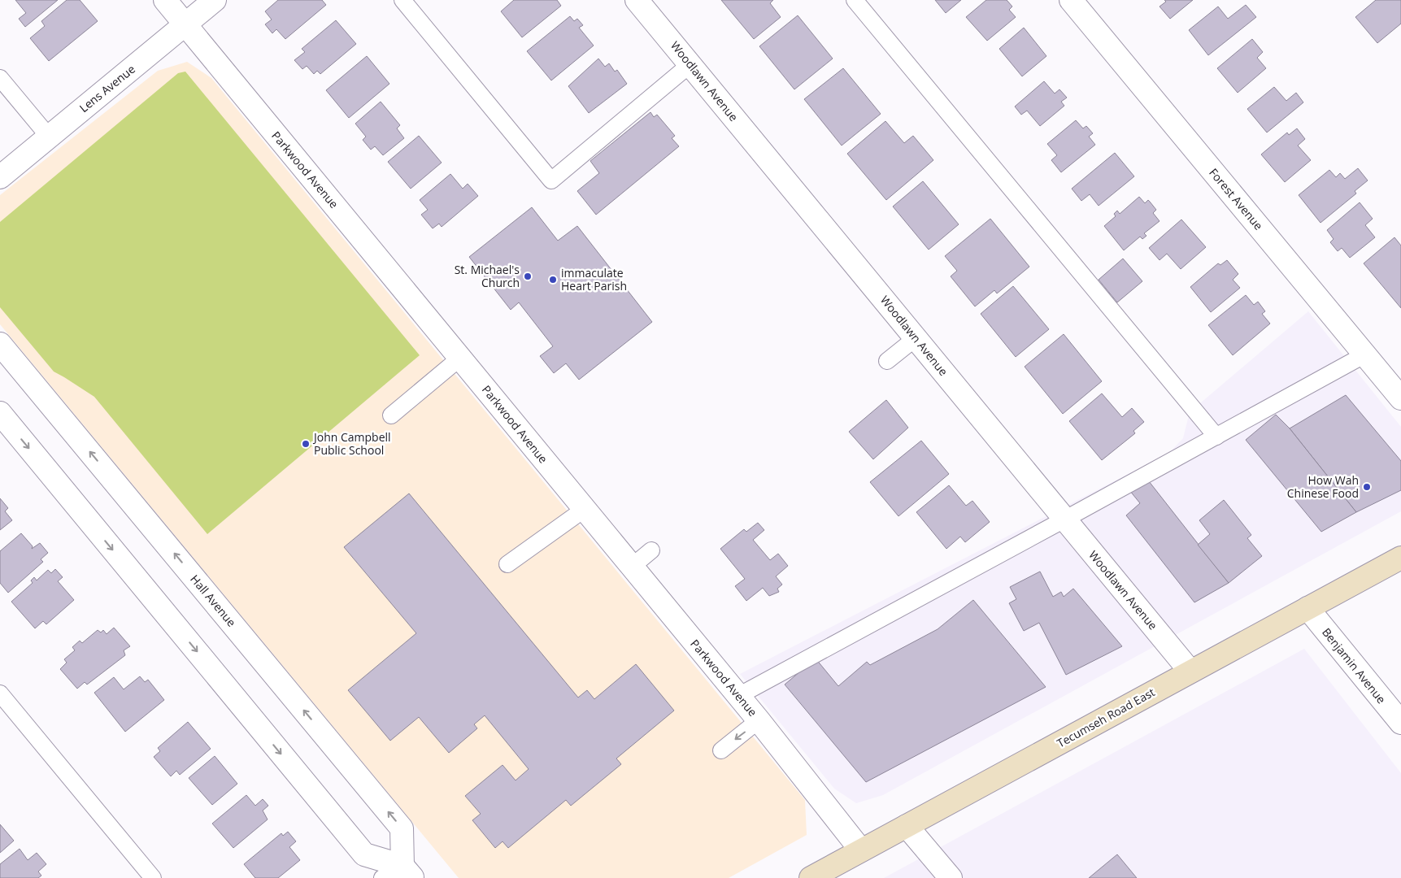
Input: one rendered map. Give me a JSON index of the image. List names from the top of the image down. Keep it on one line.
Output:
{"streets":{"main road":["Tecumseh Road East"],"street":["Woodlawn Avenue","Lens Avenue","Parkwood Avenue","Forest Avenue","Hall Avenue","Benjamin Avenue"]},"crossings":[["Woodlawn Avenue","Tecumseh Road East"],["Lens Avenue","Parkwood Avenue"],["Parkwood Avenue","Tecumseh Road East"],["Benjamin Avenue","Tecumseh Road East"]],"places":["St. Michael's Church","immaculate Heart Parish","John Campbell Public School","How Wah Chinese Food"]}
